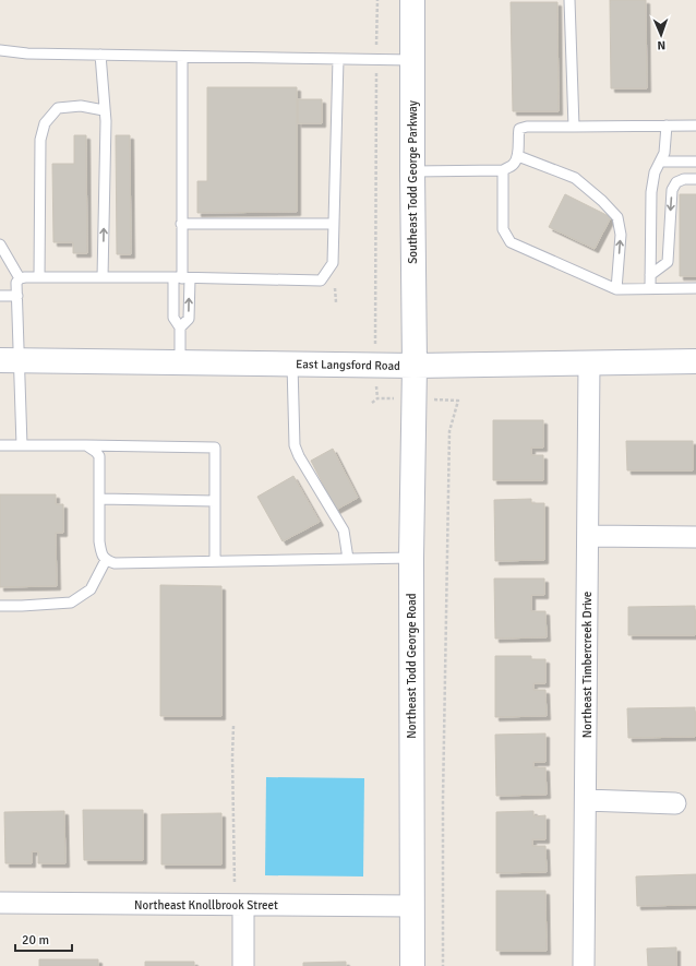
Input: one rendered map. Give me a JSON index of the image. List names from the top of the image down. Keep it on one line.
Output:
{"streets":{"main road":["Southeast Todd George Parkway","East Langsford Road","Northeast Todd George Road"],"street":["Northeast Timbercreek Drive","Northeast Knollbrook Street"]},"crossings":[["Southeast Todd George Parkway","East Langsford Road"],["Southeast Todd George Parkway","Northeast Todd George Road"],["East Langsford Road","Northeast Timbercreek Drive"],["East Langsford Road","Northeast Todd George Road"],["Northeast Todd George Road","Northeast Knollbrook Street"]],"scale_bar":"20 m","north":"bottom"}
